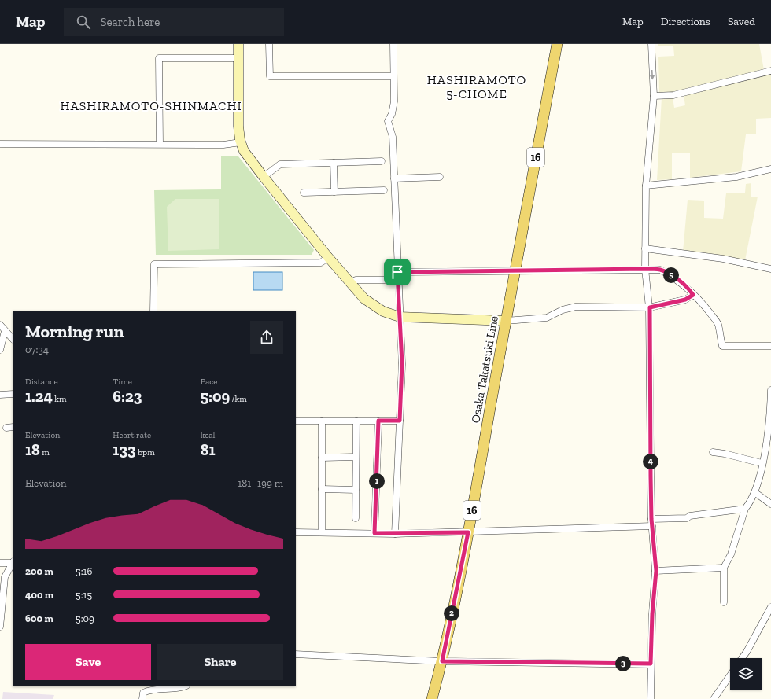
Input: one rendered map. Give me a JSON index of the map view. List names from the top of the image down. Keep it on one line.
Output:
{"streets":{"main road":["16","Osaka Takatsuki Line"]},"districts":["HASHIRAMOTO 5-CHOME","HASHIRAMOTO-SHINMACHI"],"page":{"header":"Map","search":"Search here","nav":["Map","Directions","Saved"],"pins":["5","4","1","2","3"],"heading":["Morning run","07:34"],"stats":[["Distance","1.24 km"],["Time","6:23"],["Pace","5:09 /km"],["Elevation","18 m"],["Heart rate","133 bpm"],["kcal","81"]],"chart":["Elevation","181–199 m"],"list":[{"name":"200 m","note":"5:16"},{"name":"400 m","note":"5:15"},{"name":"600 m","note":"5:09"}],"buttons":["Save","Share"]}}
